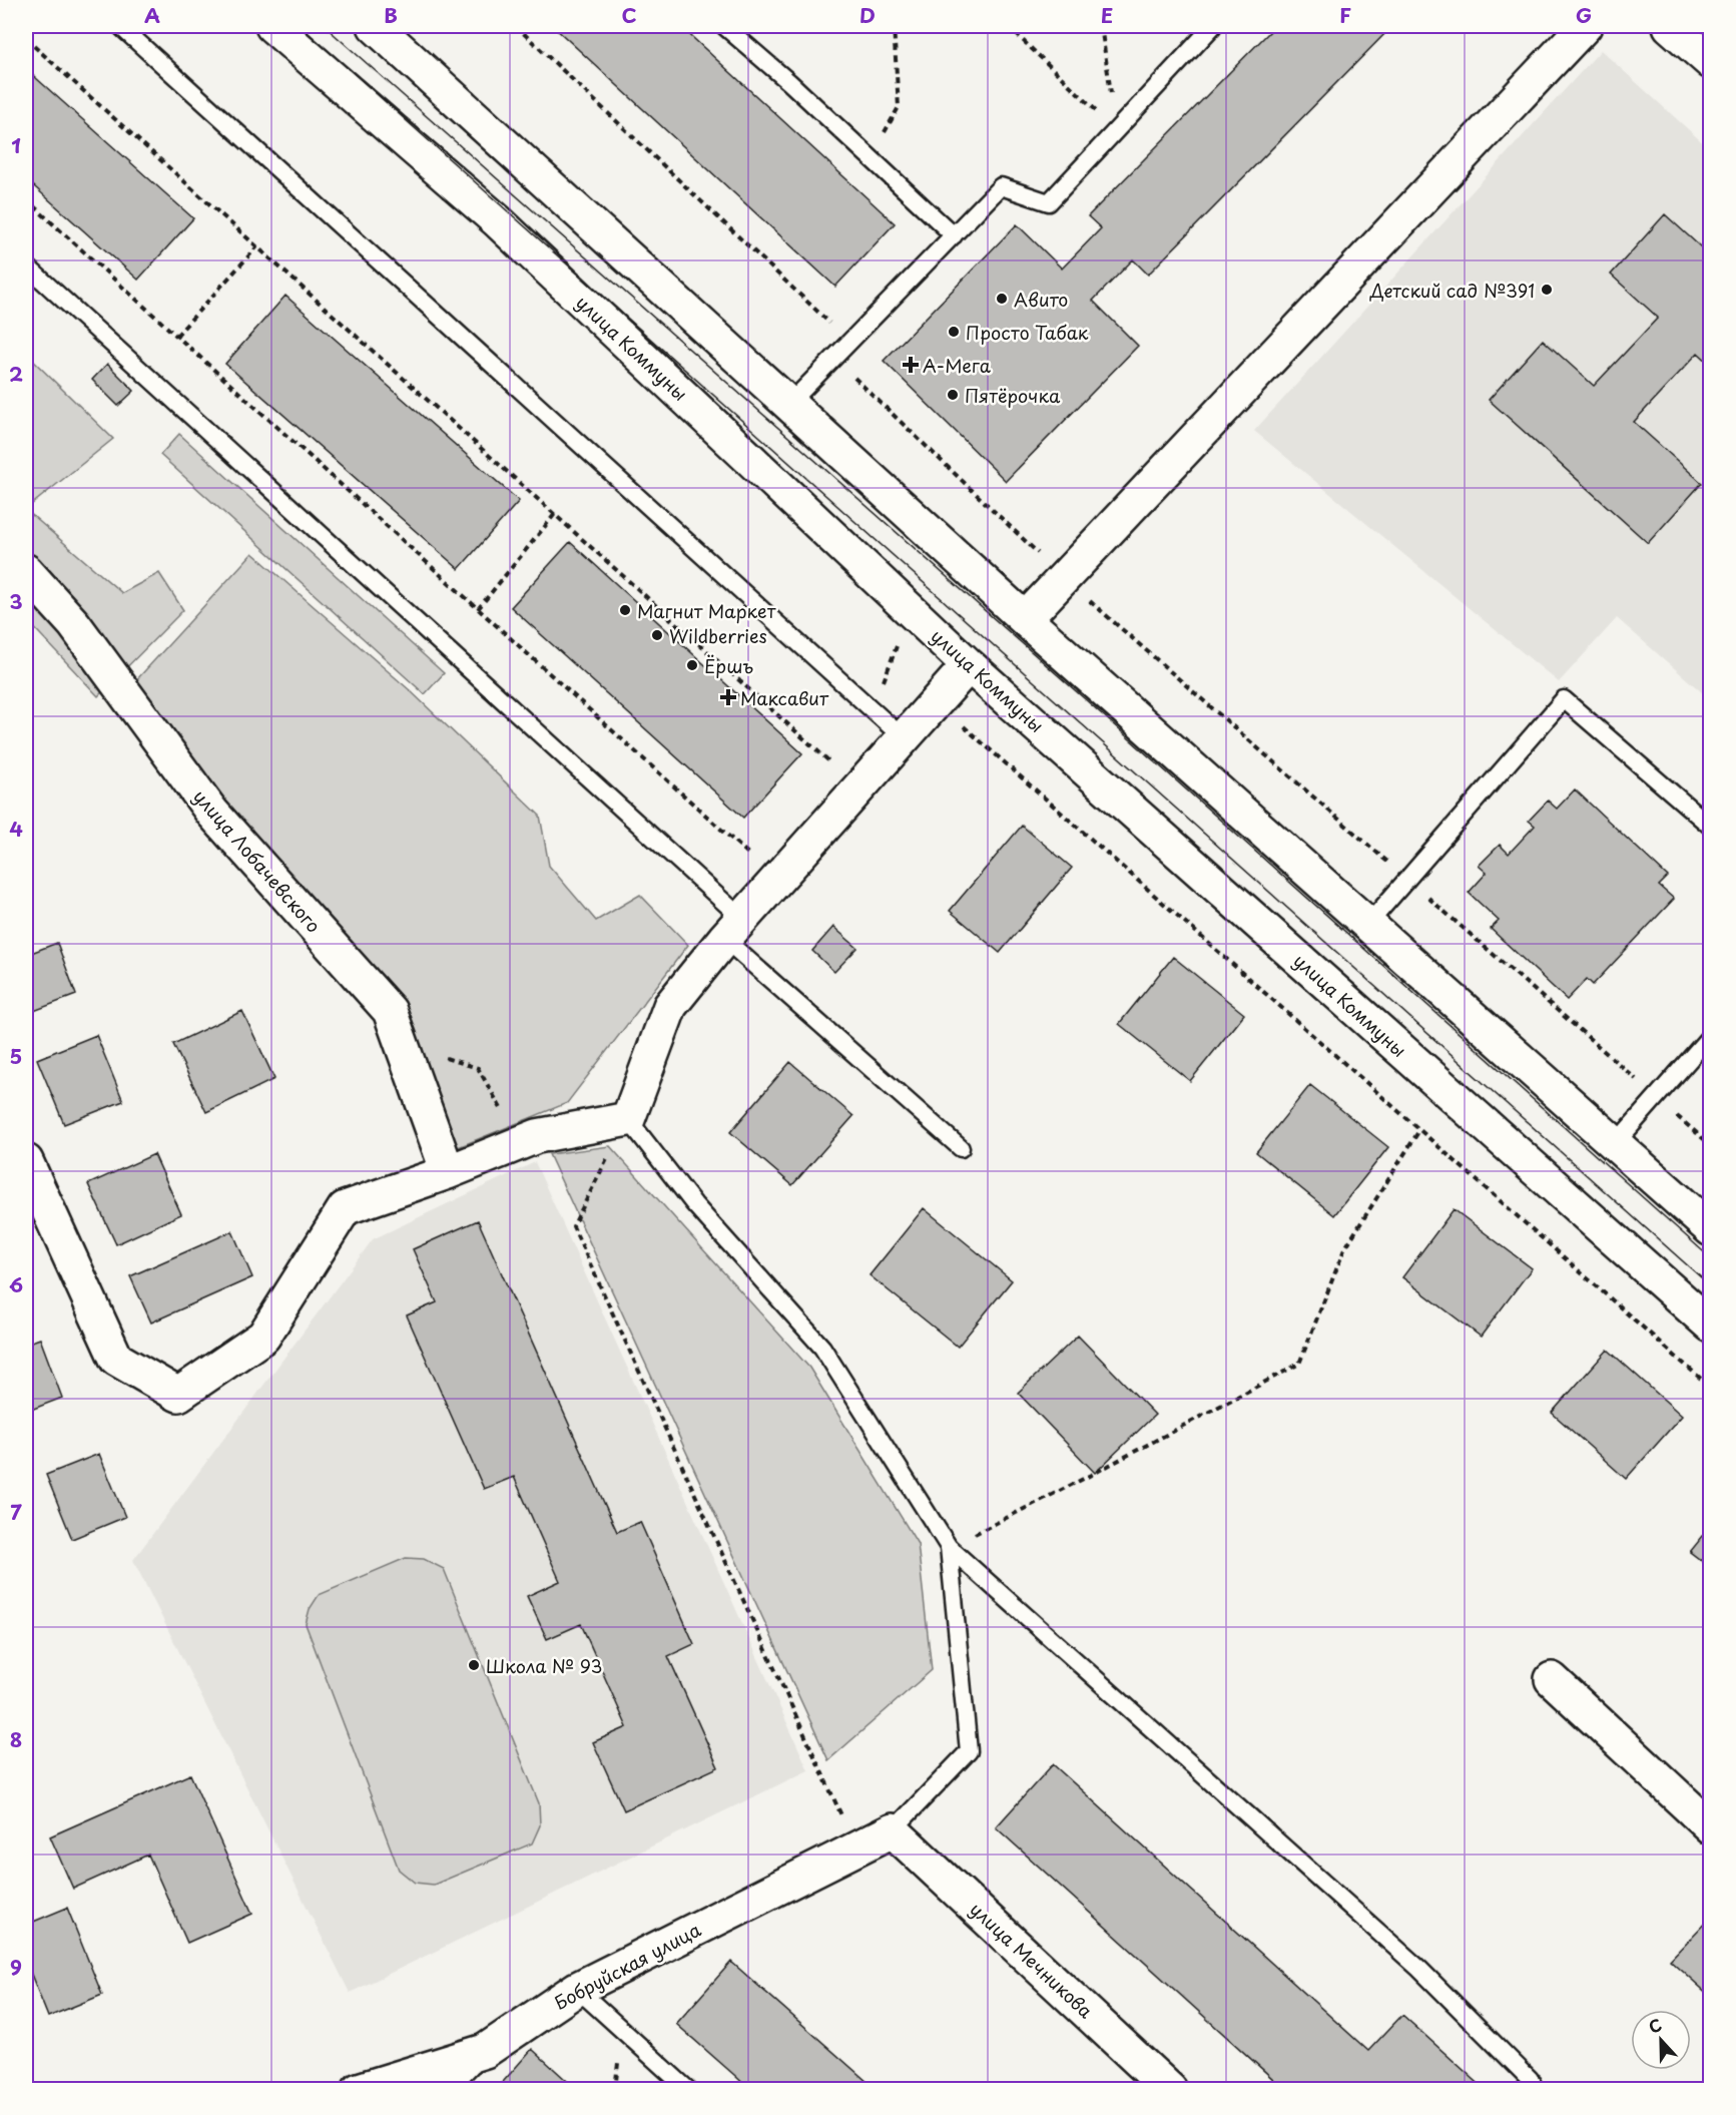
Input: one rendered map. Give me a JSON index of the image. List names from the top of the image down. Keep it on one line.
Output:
{"streets":{"street":["улица Коммуны","улица Лобачевского","улица Мечникова","Бобруйская улица"]},"crossings":[["улица Мечникова","Бобруйская улица"]],"places":{"other":["Детский сад №391","Авито","Просто Табак","Пятёрочка","Магнит Маркет","Wildberries","Ёршъ","Школа № 93"],"health":["А-Мега","Максавит"]},"north":"top","grid":{"columns":["A","B","C","D","E","F","G"],"rows":["1","2","3","4","5","6","7","8","9"]}}
